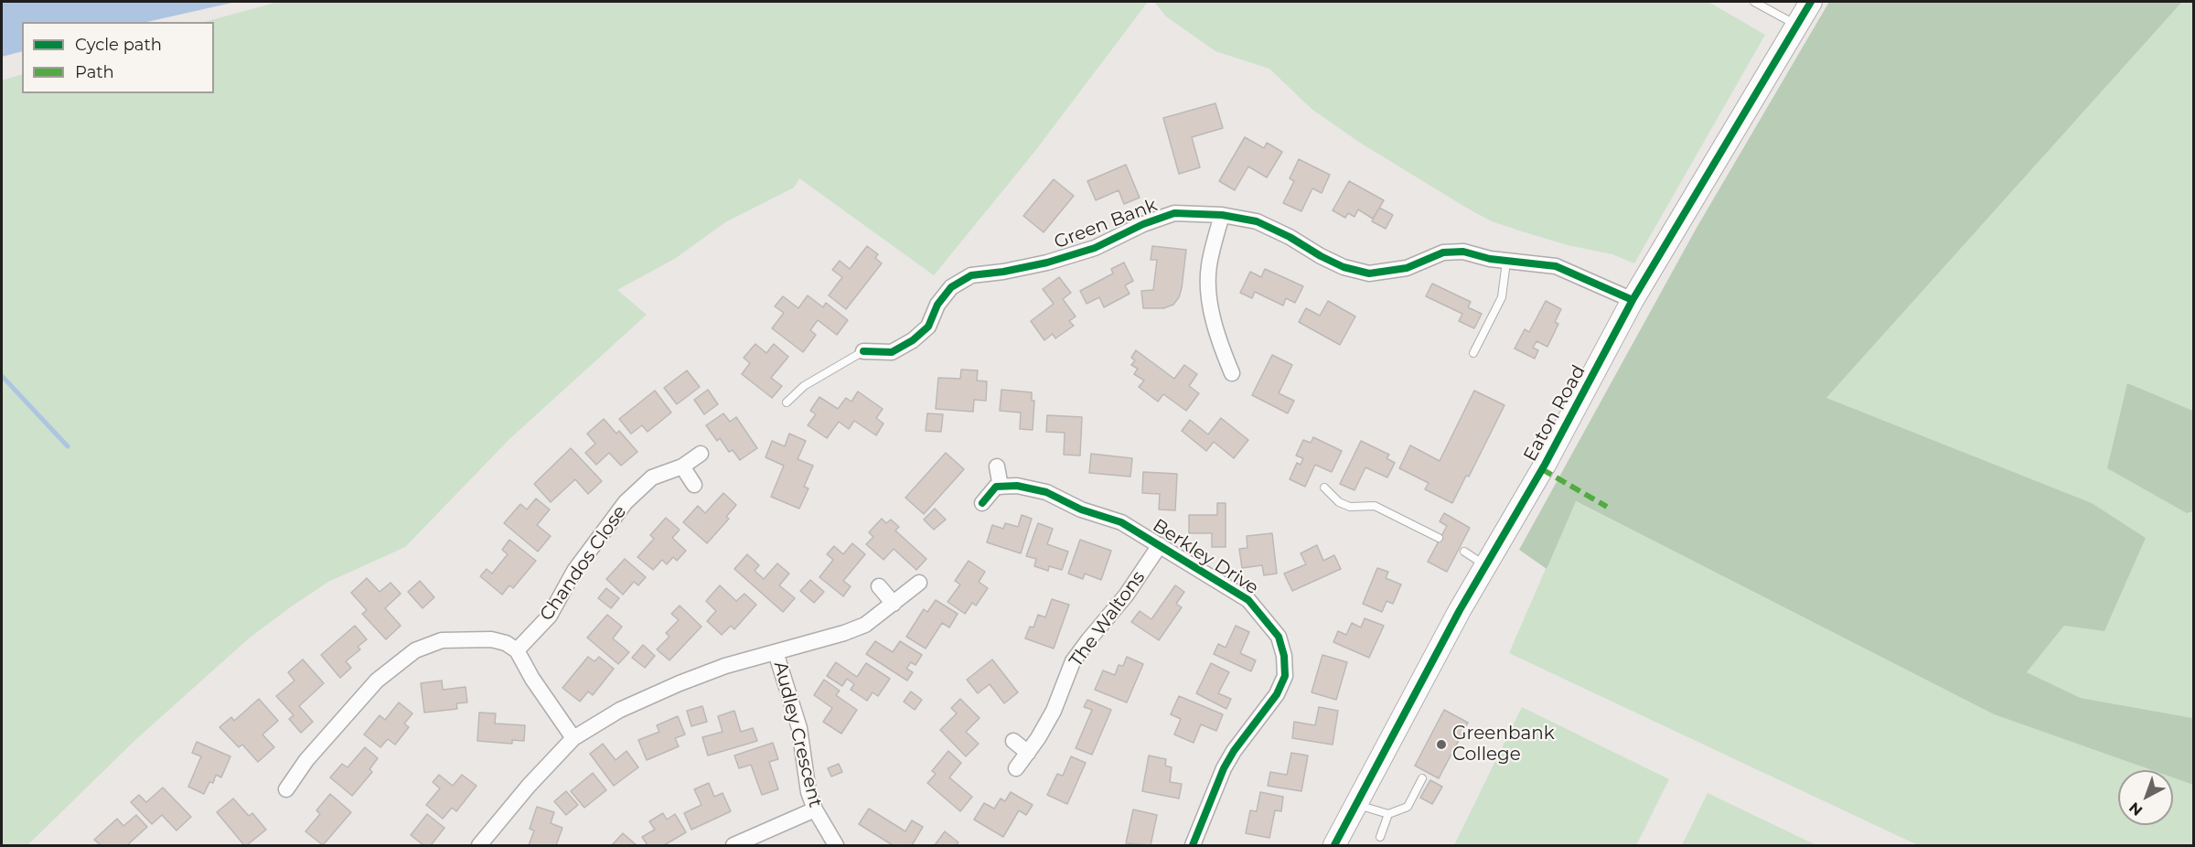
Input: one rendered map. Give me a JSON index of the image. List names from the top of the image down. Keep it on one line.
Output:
{"streets":{"street":["Green Bank","Eaton Road","Berkley Drive","Chandos Close","The Waltons","Audley Crescent"]},"crossings":[["Green Bank","Eaton Road"],["Berkley Drive","The Waltons"]],"places":["Greenbank College"],"legend":["Cycle path","Path"],"north":"bottom left"}
